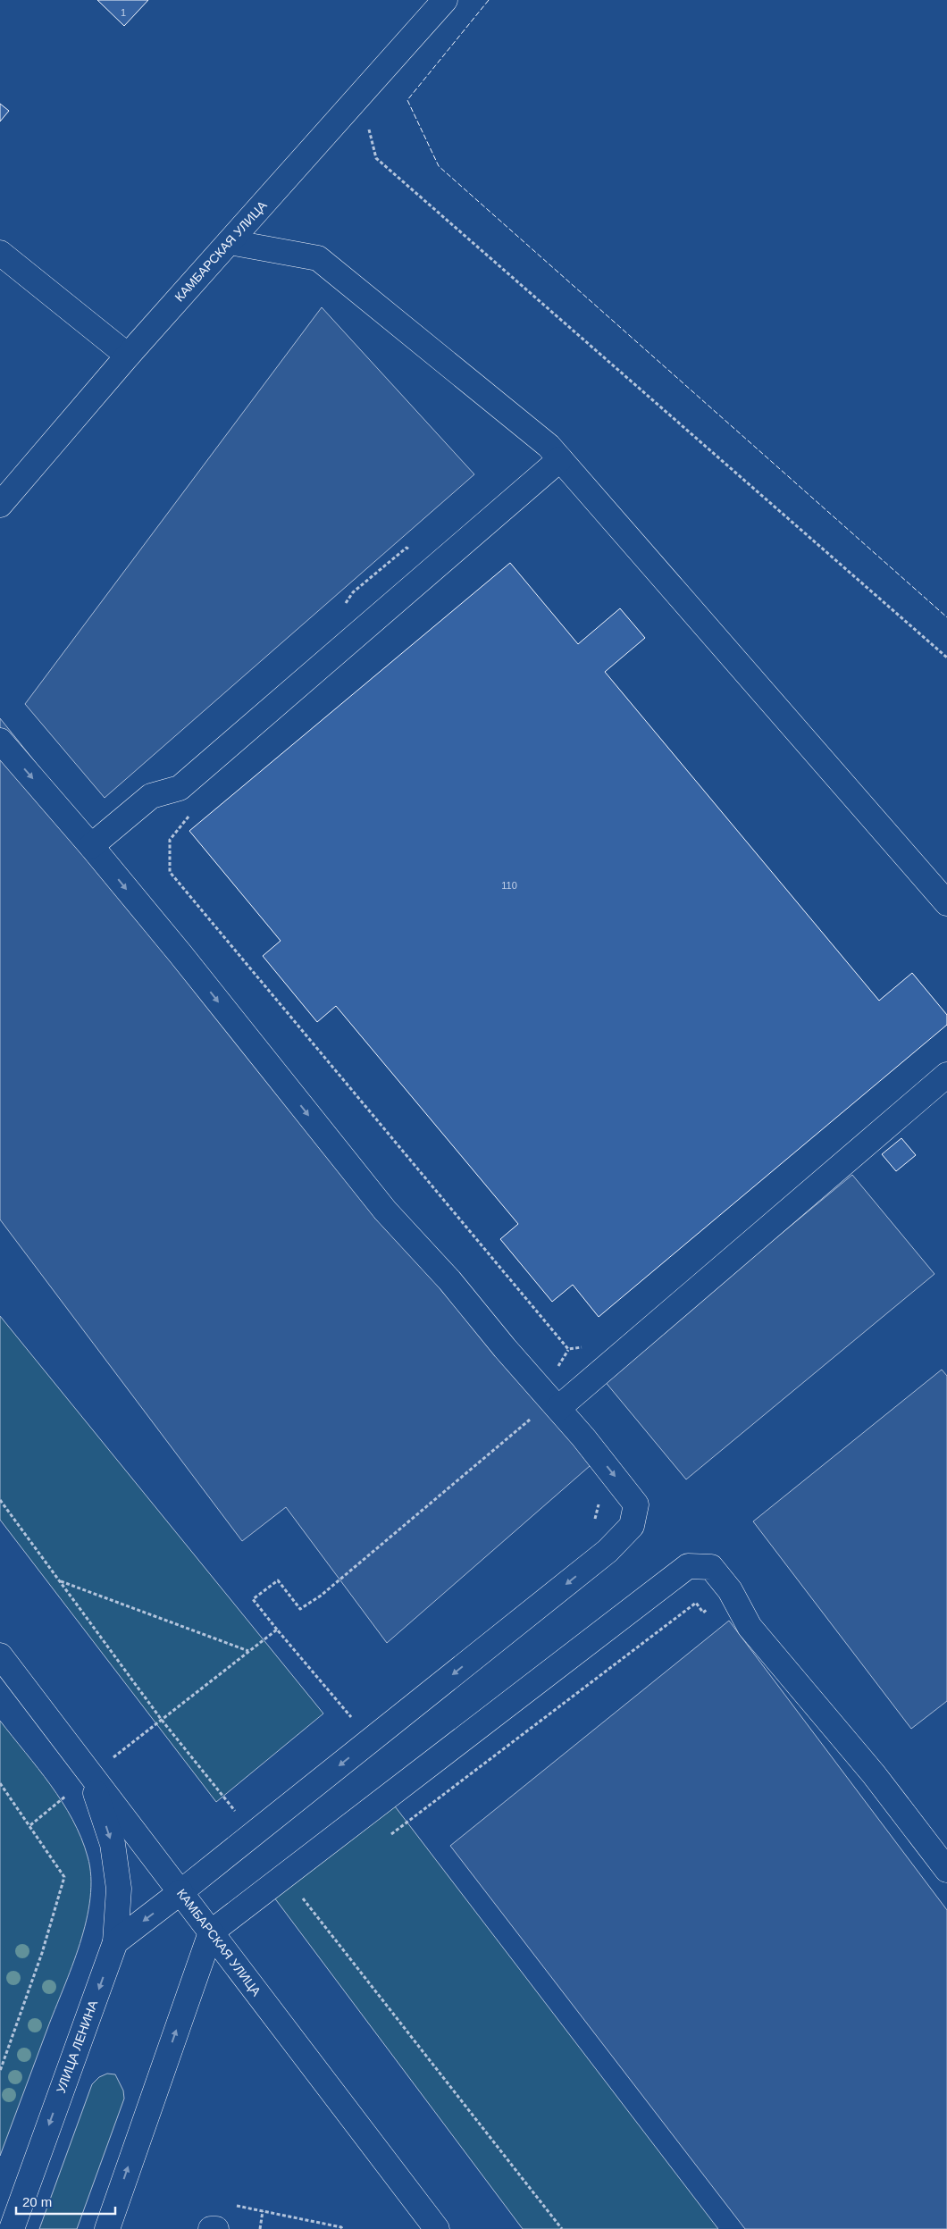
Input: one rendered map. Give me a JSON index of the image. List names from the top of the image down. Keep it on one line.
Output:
{"streets":{"main road":["КАМБАРСКАЯ УЛИЦА","УЛИЦА ЛЕНИНА"]},"crossings":[["КАМБАРСКАЯ УЛИЦА","УЛИЦА ЛЕНИНА"]],"house_numbers":["1","110"],"scale_bar":"20 m"}
